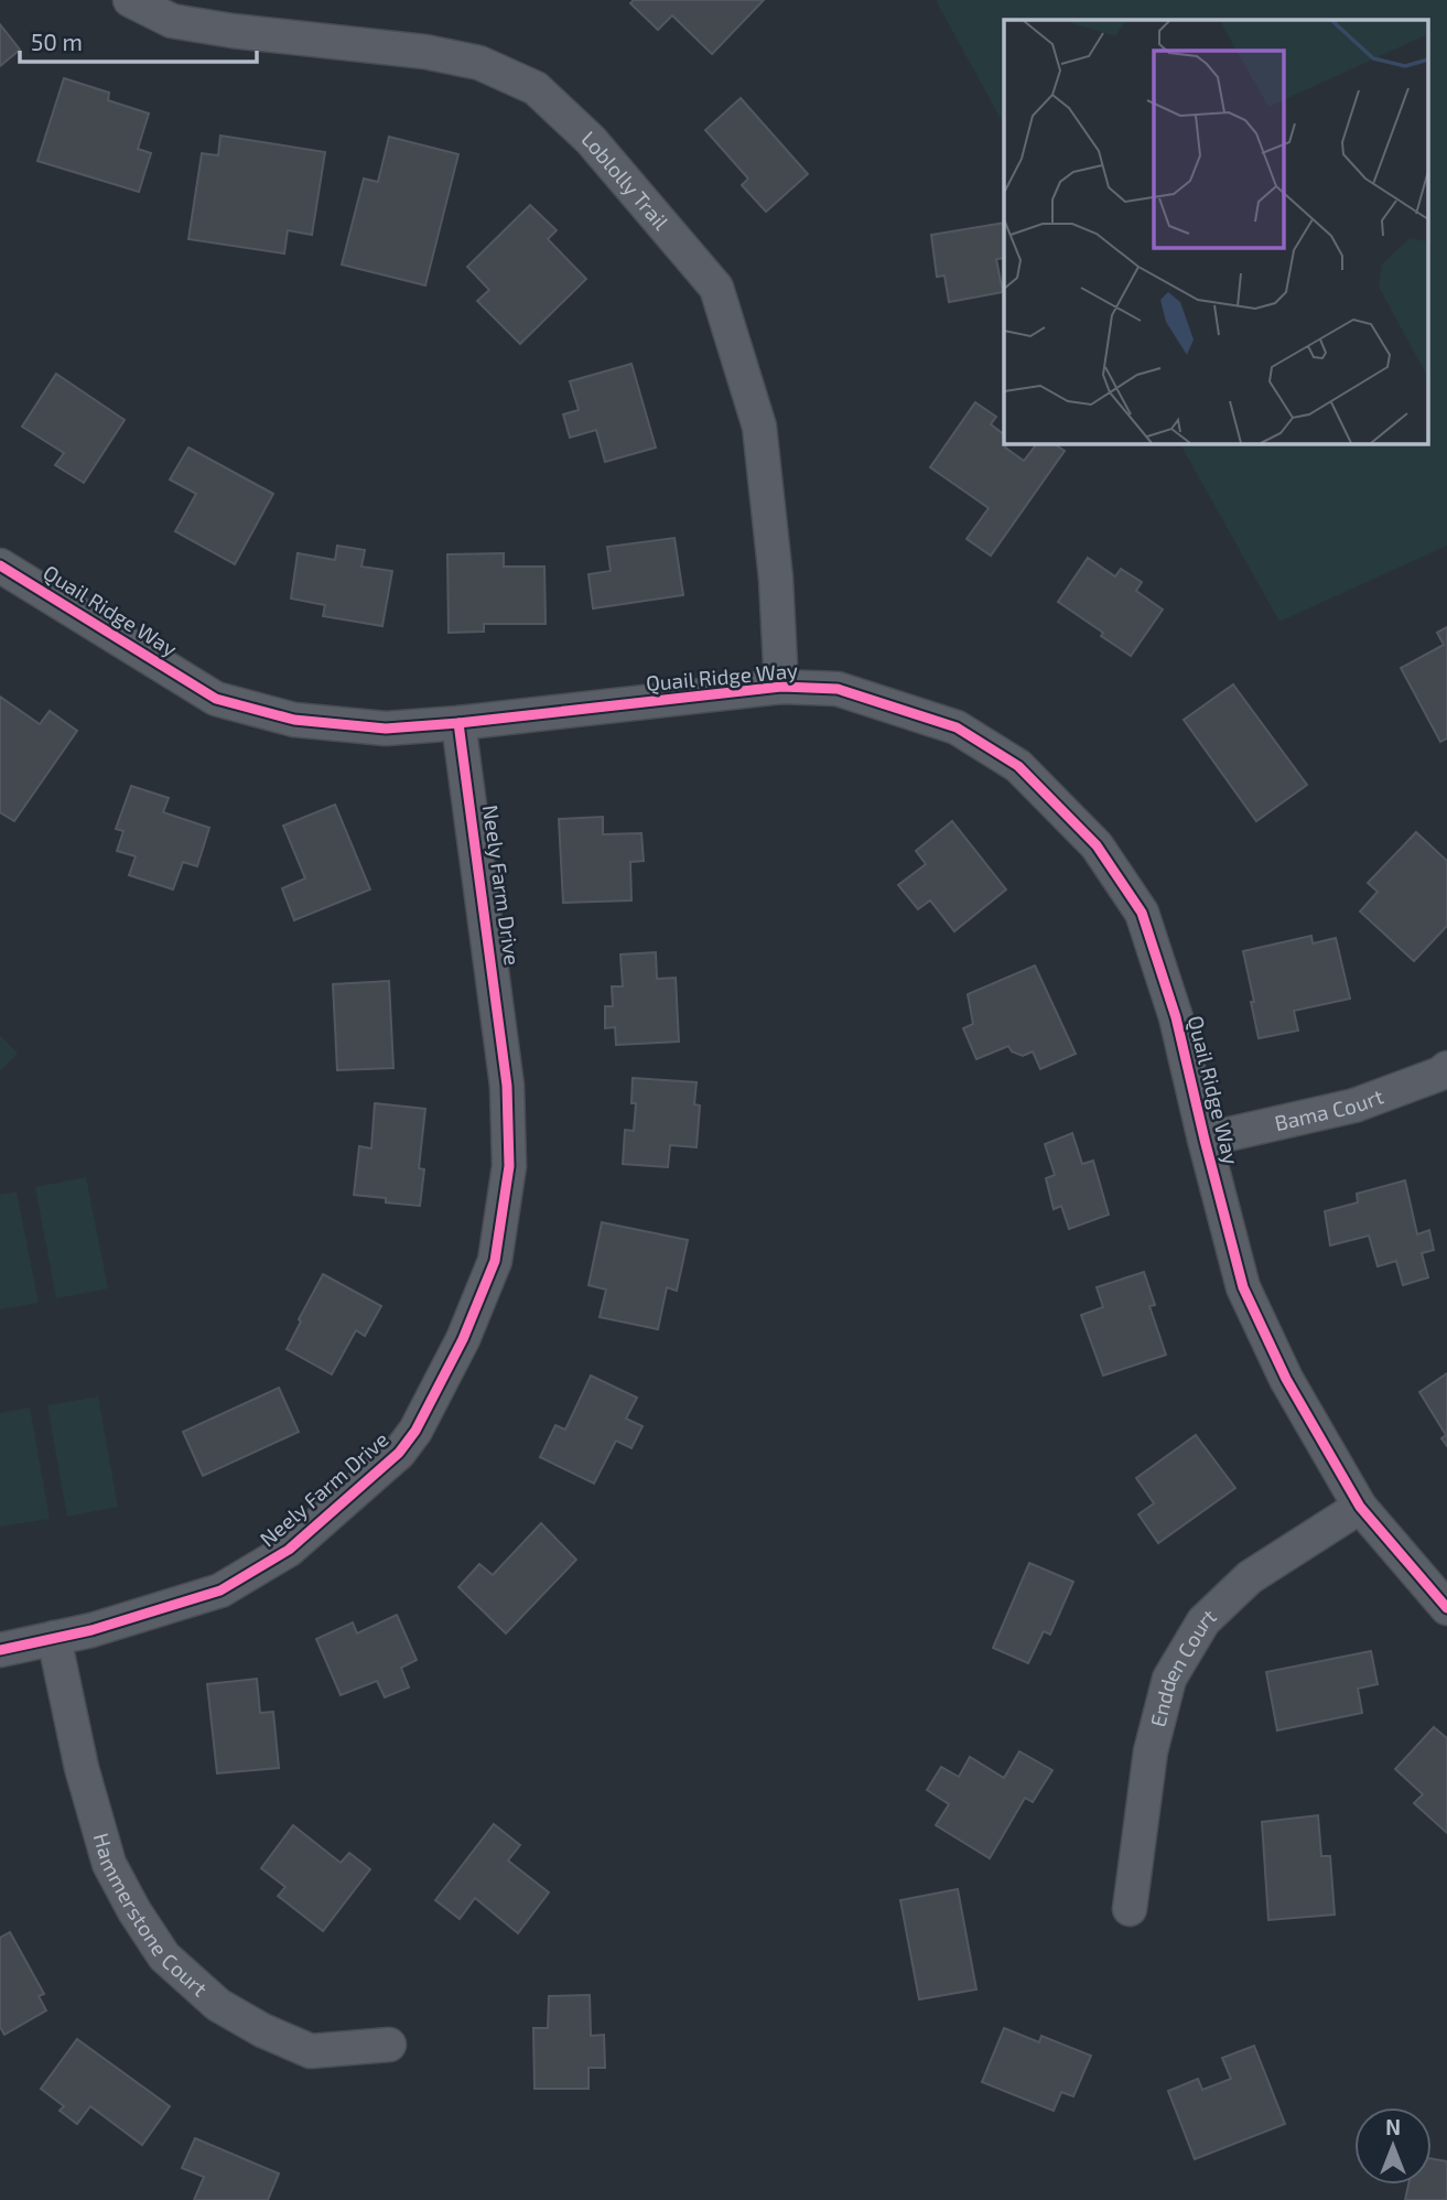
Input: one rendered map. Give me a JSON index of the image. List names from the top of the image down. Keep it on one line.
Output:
{"streets":{"street":["Loblolly Trail","Quail Ridge Way","Neely Farm Drive","Bama Court","Endden Court","Hammerstone Court"]},"crossings":[["Loblolly Trail","Quail Ridge Way"],["Quail Ridge Way","Neely Farm Drive"],["Quail Ridge Way","Bama Court"],["Quail Ridge Way","Endden Court"],["Neely Farm Drive","Hammerstone Court"]],"scale_bar":"50 m","north":"top"}
